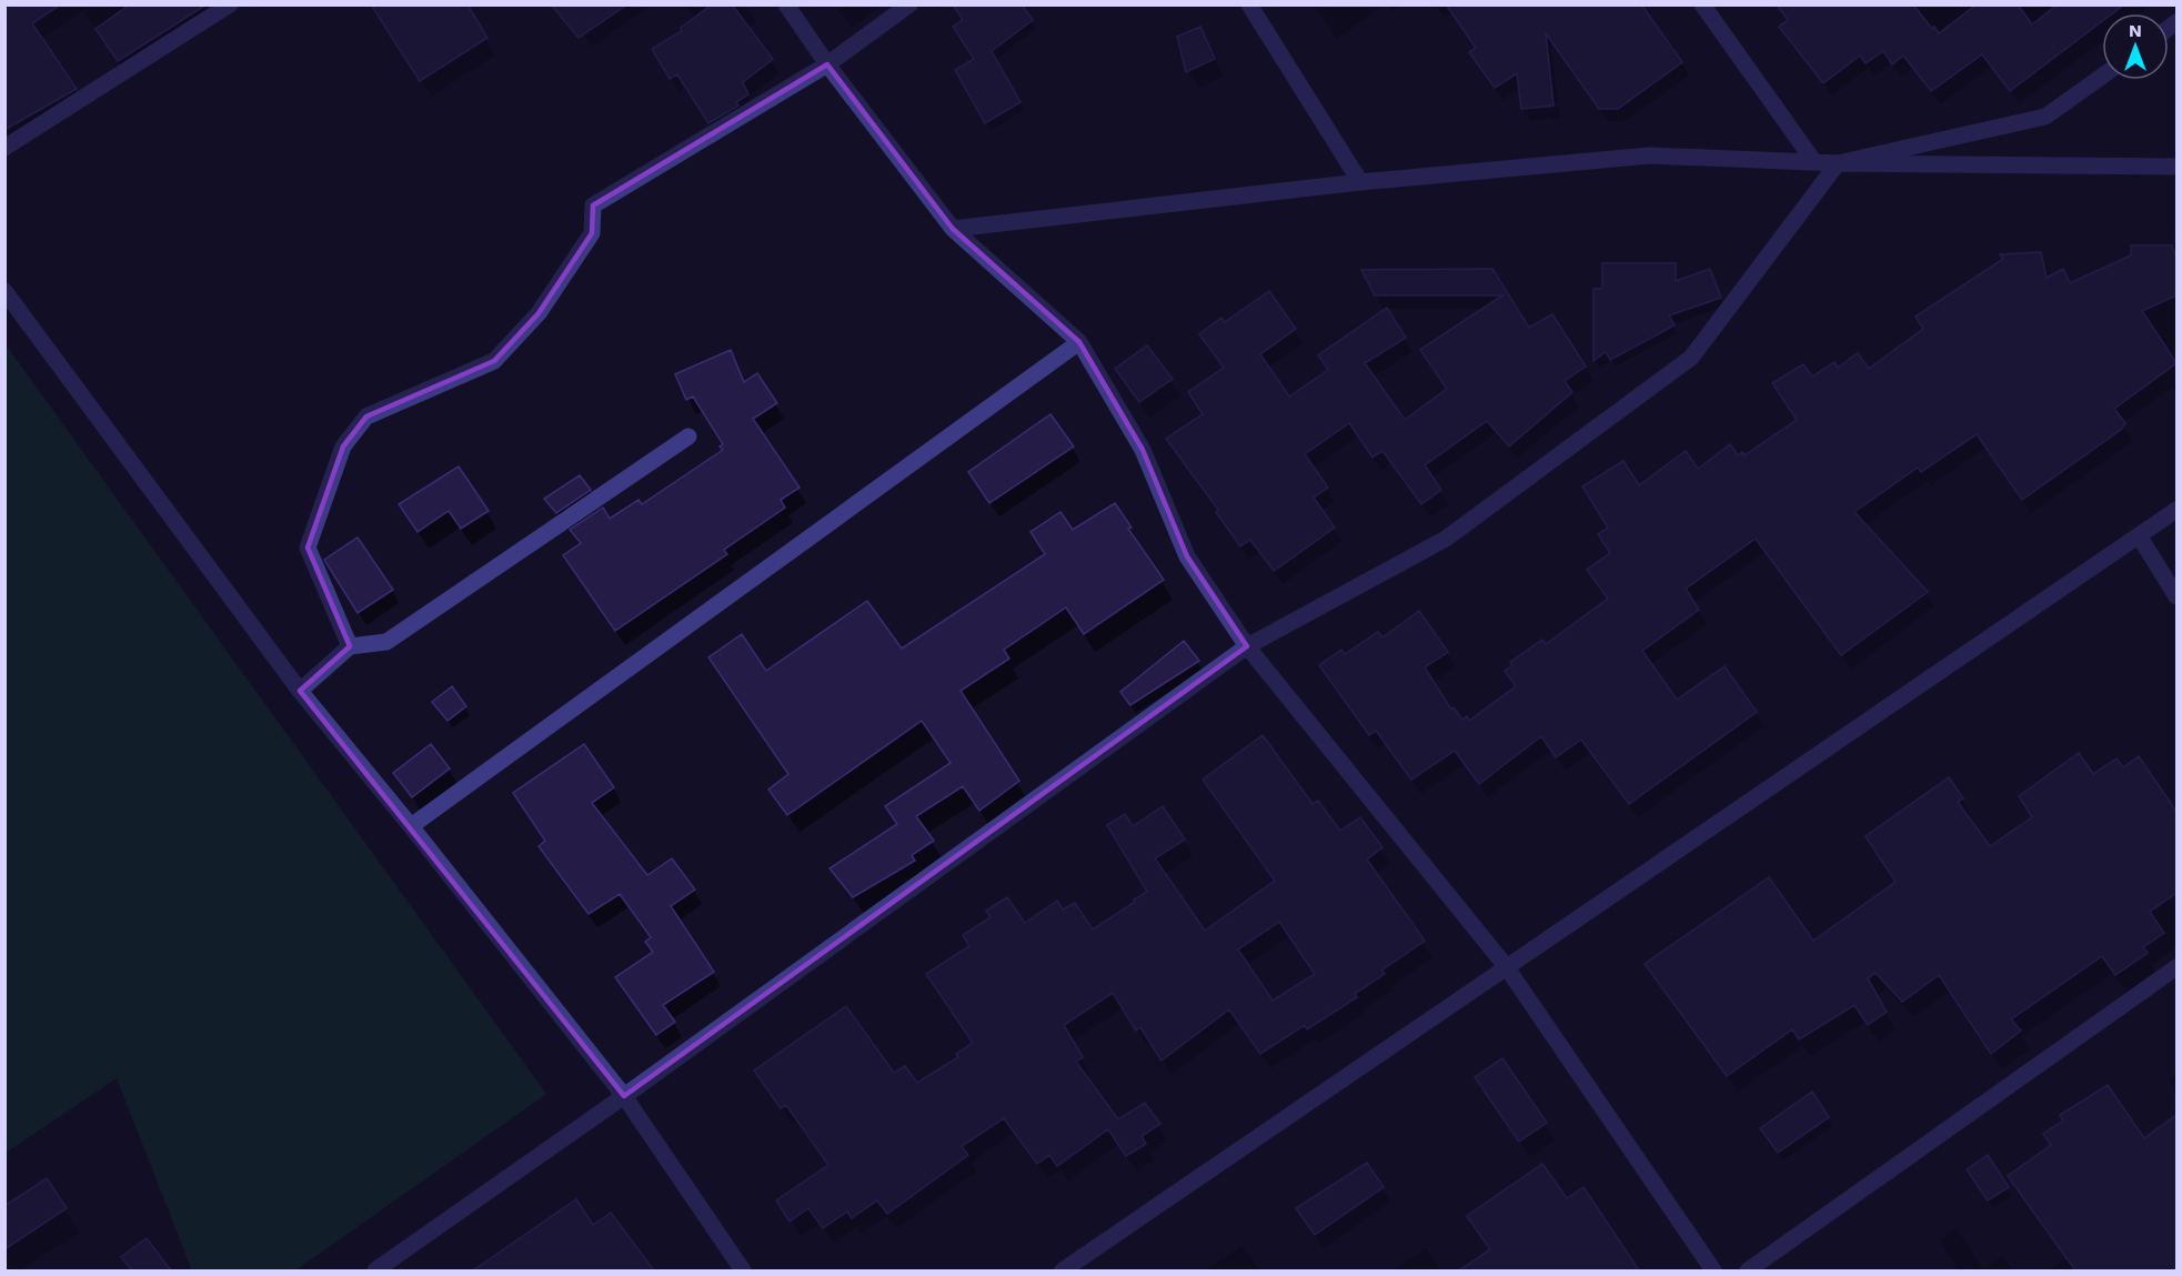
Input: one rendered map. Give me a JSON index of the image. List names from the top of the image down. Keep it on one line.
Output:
{"north":"top"}
